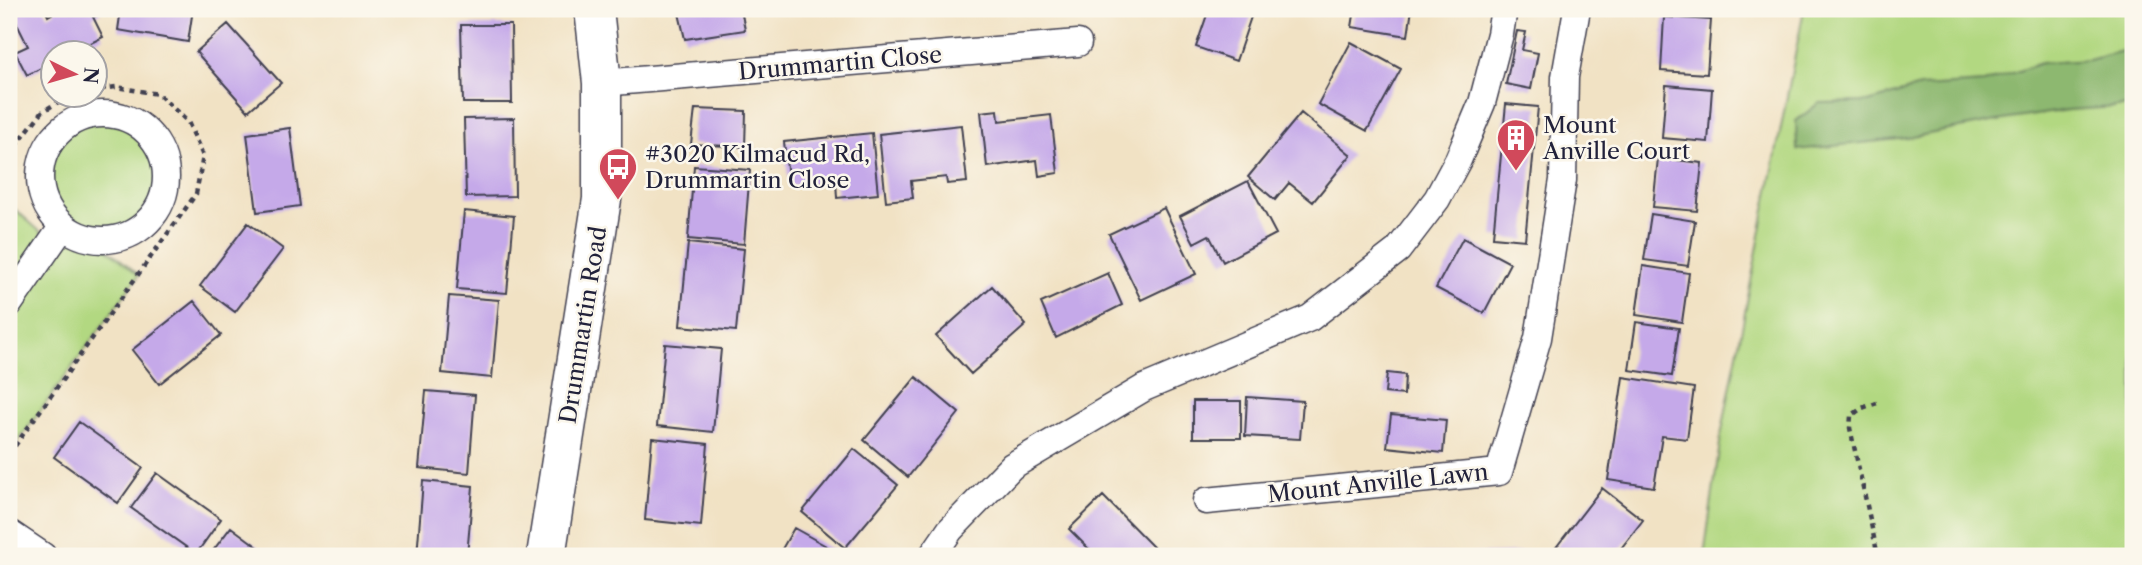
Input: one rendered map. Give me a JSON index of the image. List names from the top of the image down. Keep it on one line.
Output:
{"streets":{"main road":["Drummartin Road"],"street":["Drummartin Close","Mount Anville Lawn"]},"crossings":[["Drummartin Close","Drummartin Road"]],"places":{"building":["Mount Anville Court"],"bus stop":["#3020 Kilmacud Rd, Drummartin Close"]},"north":"right"}
